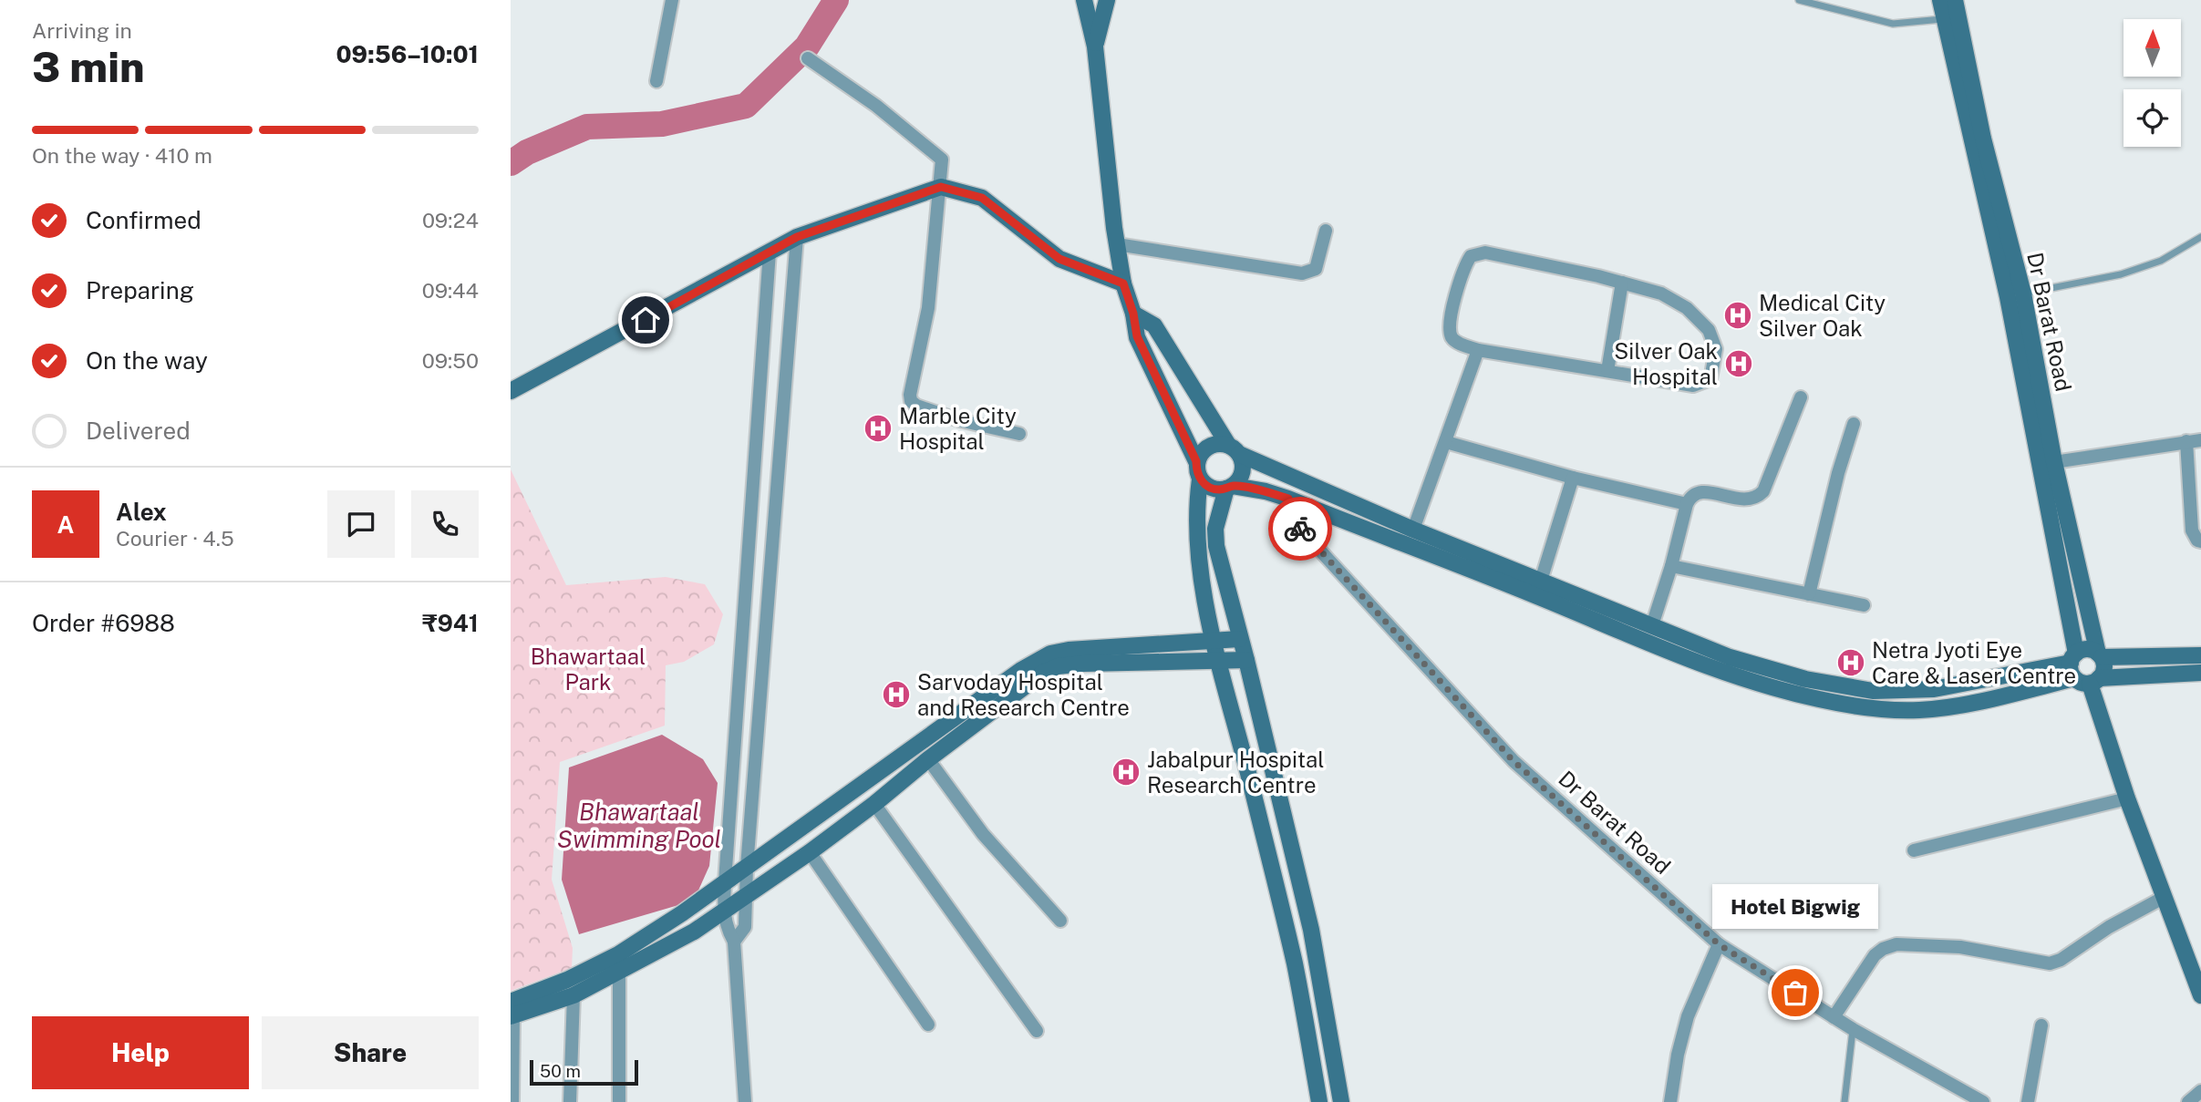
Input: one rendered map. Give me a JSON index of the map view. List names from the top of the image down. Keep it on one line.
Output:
{"streets":{"street":["Dr Barat Road"]},"water":["Bhawartaal Swimming Pool"],"parks":["Bhawartaal Park"],"places":{"hospital":["Medical City Silver Oak","Silver Oak Hospital","Marble City Hospital","Netra Jyoti Eye Care & Laser Centre","Sarvoday Hospital and Research Centre","Jabalpur Hospital Research Centre"],"other":["Hotel Bigwig"]},"scale_bar":"50 m","north":"top","page":{"heading":["3 min","Arriving in","09:56–10:01"],"panel":["Alex","Courier · 4.5","Order #6988","₹941"],"bar":"On the way · 410 m","list":[["Confirmed","09:24"],["Preparing","09:44"],["On the way","09:50"],"Delivered"],"round":"A","bubble":"Hotel Bigwig","buttons":["Help","Share"],"scale":"50 m"}}
